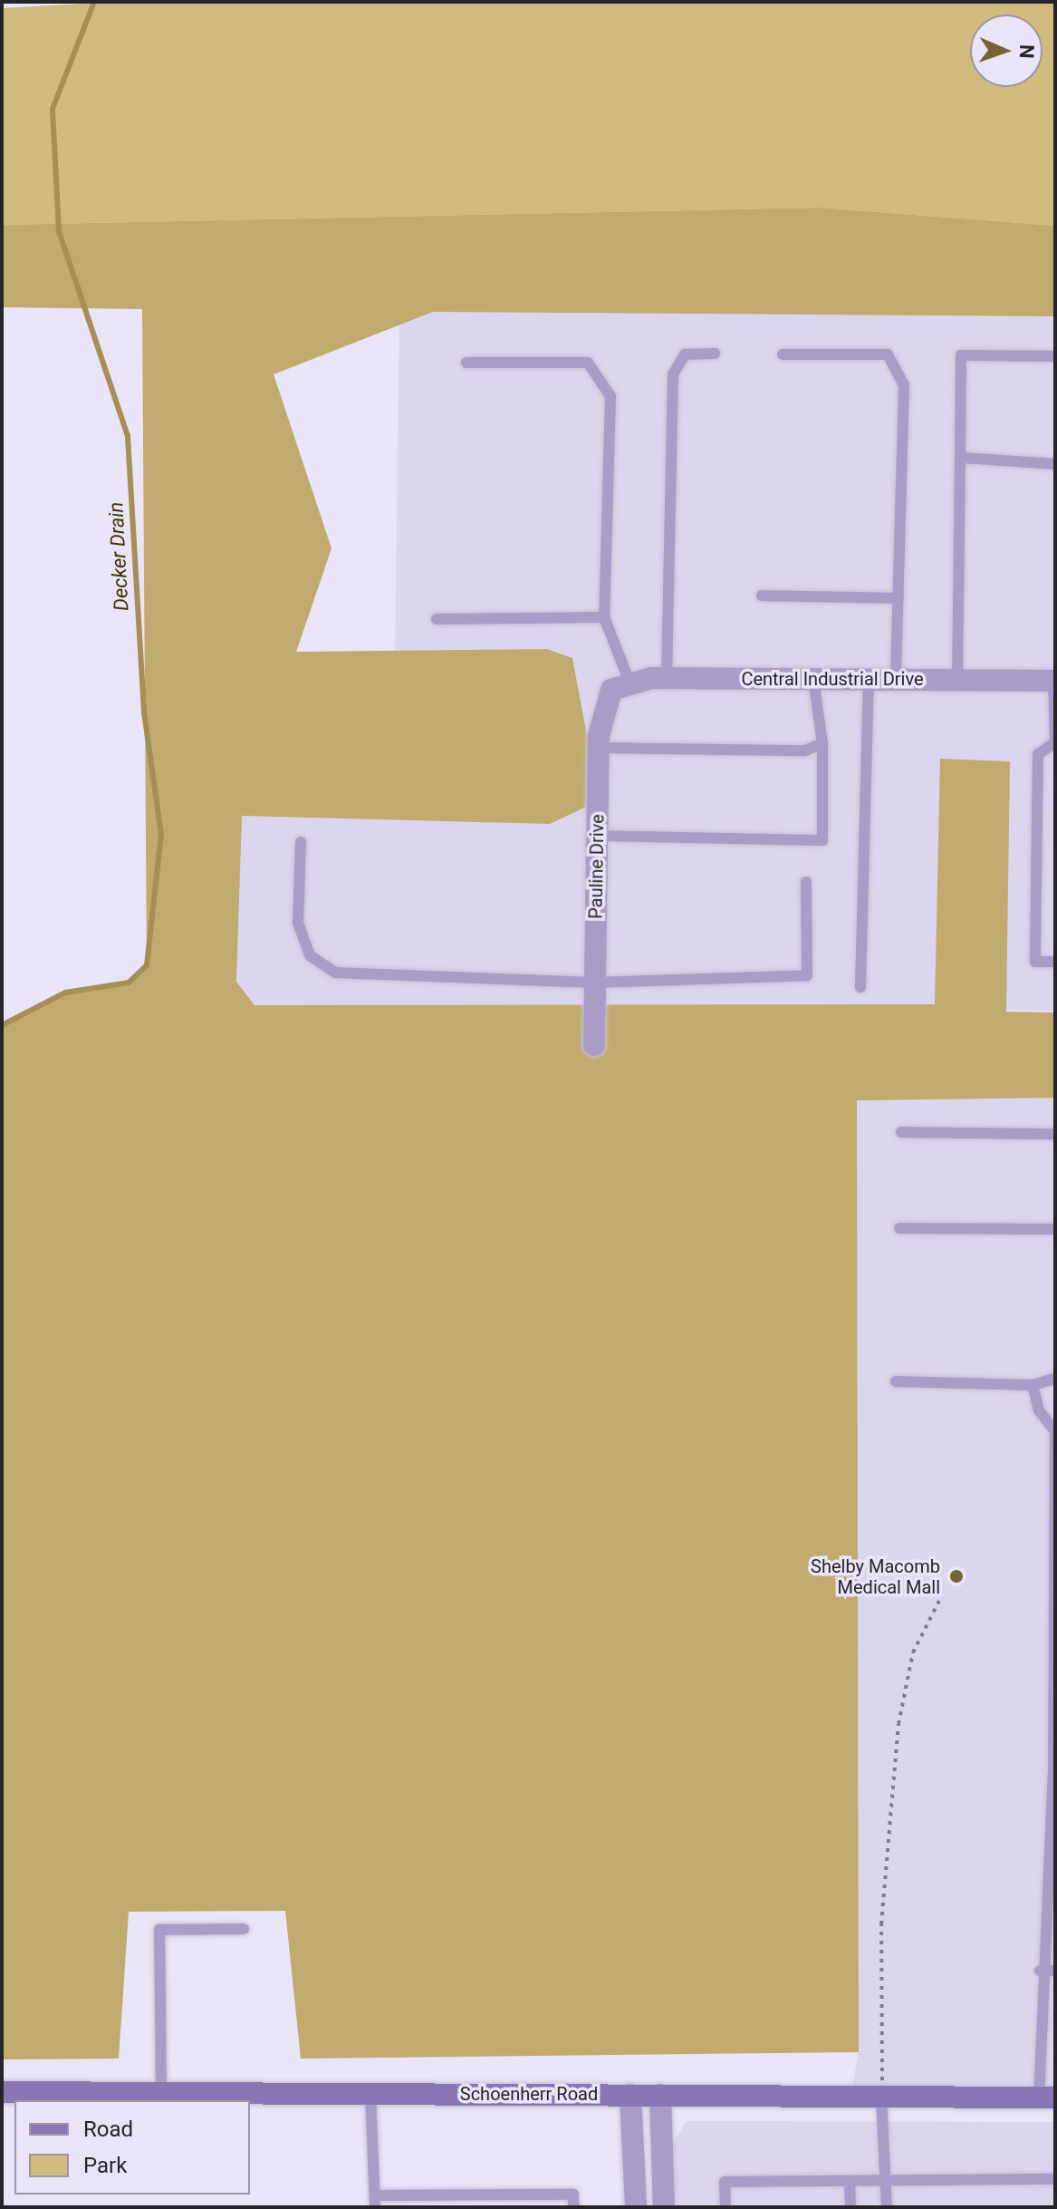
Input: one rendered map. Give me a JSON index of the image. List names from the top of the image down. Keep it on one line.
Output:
{"streets":{"street":["Central Industrial Drive","Pauline Drive","Schoenherr Road"]},"crossings":[["Central Industrial Drive","Pauline Drive"]],"water":["Decker Drain"],"places":["Shelby Macomb Medical Mall"],"legend":["Road","Park"],"north":"right"}
